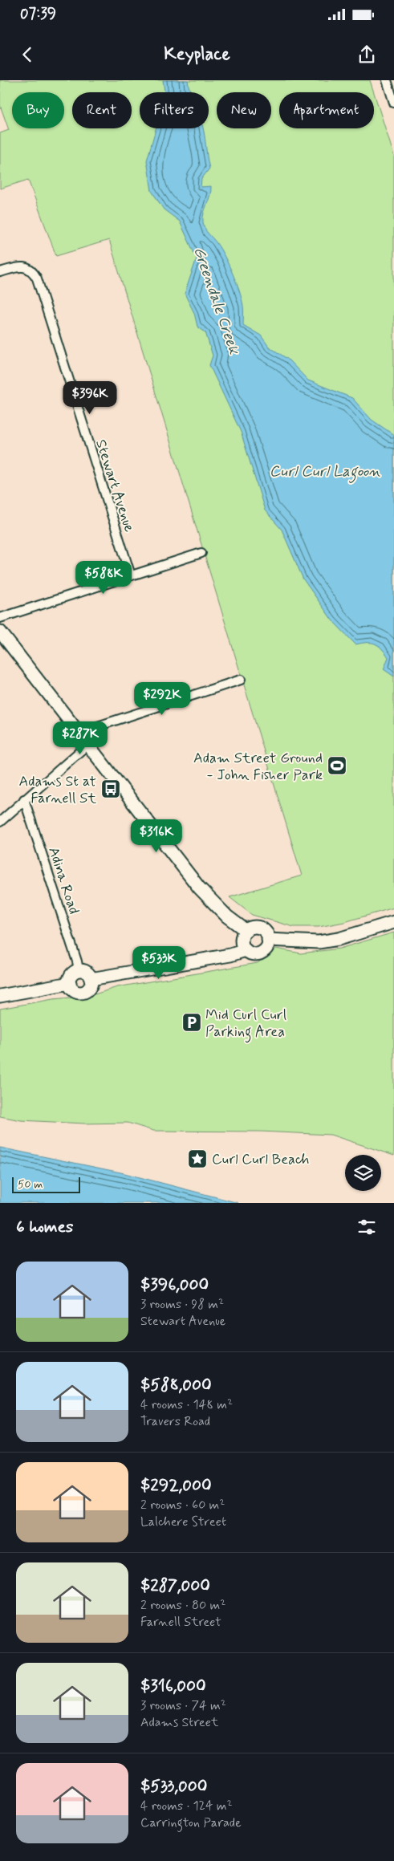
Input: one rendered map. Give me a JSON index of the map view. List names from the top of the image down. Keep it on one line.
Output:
{"streets":{"street":["Stewart Avenue","Adina Road"]},"water":["Greendale Creek","Curl Curl Lagoon"],"places":{"sports":["Adam Street Ground - John Fisher Park"],"bus stop":["Adams St at Farnell St"],"parking":["Mid Curl Curl Parking Area"],"place":["Curl Curl Beach"]},"scale_bar":"50 m","page":{"status":"07:39","header":"Keyplace","chip":["Buy","Rent","Filters","New","Apartment"],"price":["$396K","$588K","$292K","$287K","$316K","$533K"],"scale":"50 m","heading":"6 homes","list":[{"name":"$396,000","note":"3 rooms · 98 m² · Stewart Avenue"},{"name":"$588,000","note":"4 rooms · 148 m² · Travers Road"},{"name":"$292,000","note":"2 rooms · 60 m² · Lalchere Street"},{"name":"$287,000","note":"2 rooms · 80 m² · Farnell Street"},{"name":"$316,000","note":"3 rooms · 74 m² · Adams Street"},{"name":"$533,000","note":"4 rooms · 124 m² · Carrington Parade"}]}}
